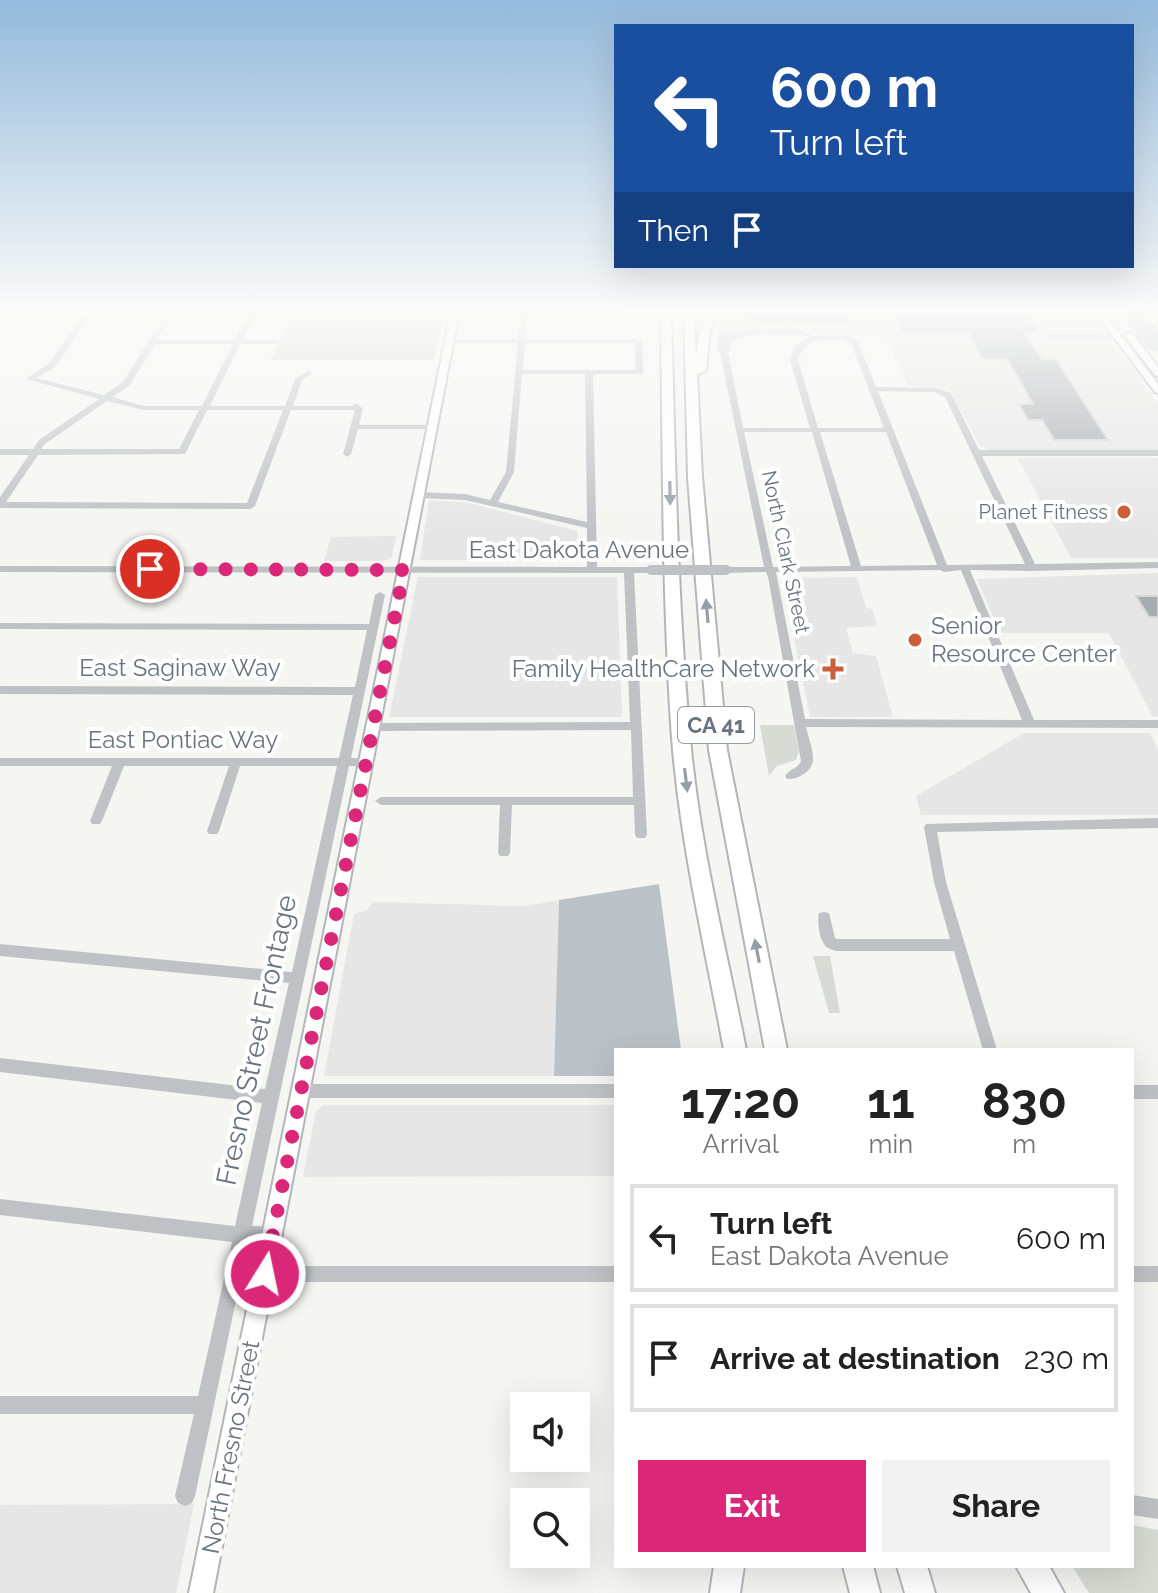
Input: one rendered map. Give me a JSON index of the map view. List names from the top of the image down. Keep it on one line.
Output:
{"streets":{"highway":["CA 41"],"main road":["North Fresno Street"],"street":["East Dakota Avenue","North Clark Street","East Saginaw Way","East Pontiac Way","Fresno Street Frontage"]},"crossings":[["East Dakota Avenue","North Clark Street"],["East Dakota Avenue","North Fresno Street"],["East Saginaw Way","Fresno Street Frontage"],["East Pontiac Way","Fresno Street Frontage"],["East Pontiac Way","North Fresno Street"]],"places":{"other":["Planet Fitness","Senior Resource Center"],"health":["Family HealthCare Network"]},"page":{"turn":["600 m","Turn left"],"then":"Then","eta":["17:20","Arrival","11","min","830","m"],"list":[{"name":"Turn left","note":"East Dakota Avenue","value":"600 m"},{"name":"Arrive at destination","value":"230 m"}],"buttons":["Exit","Share"]}}
